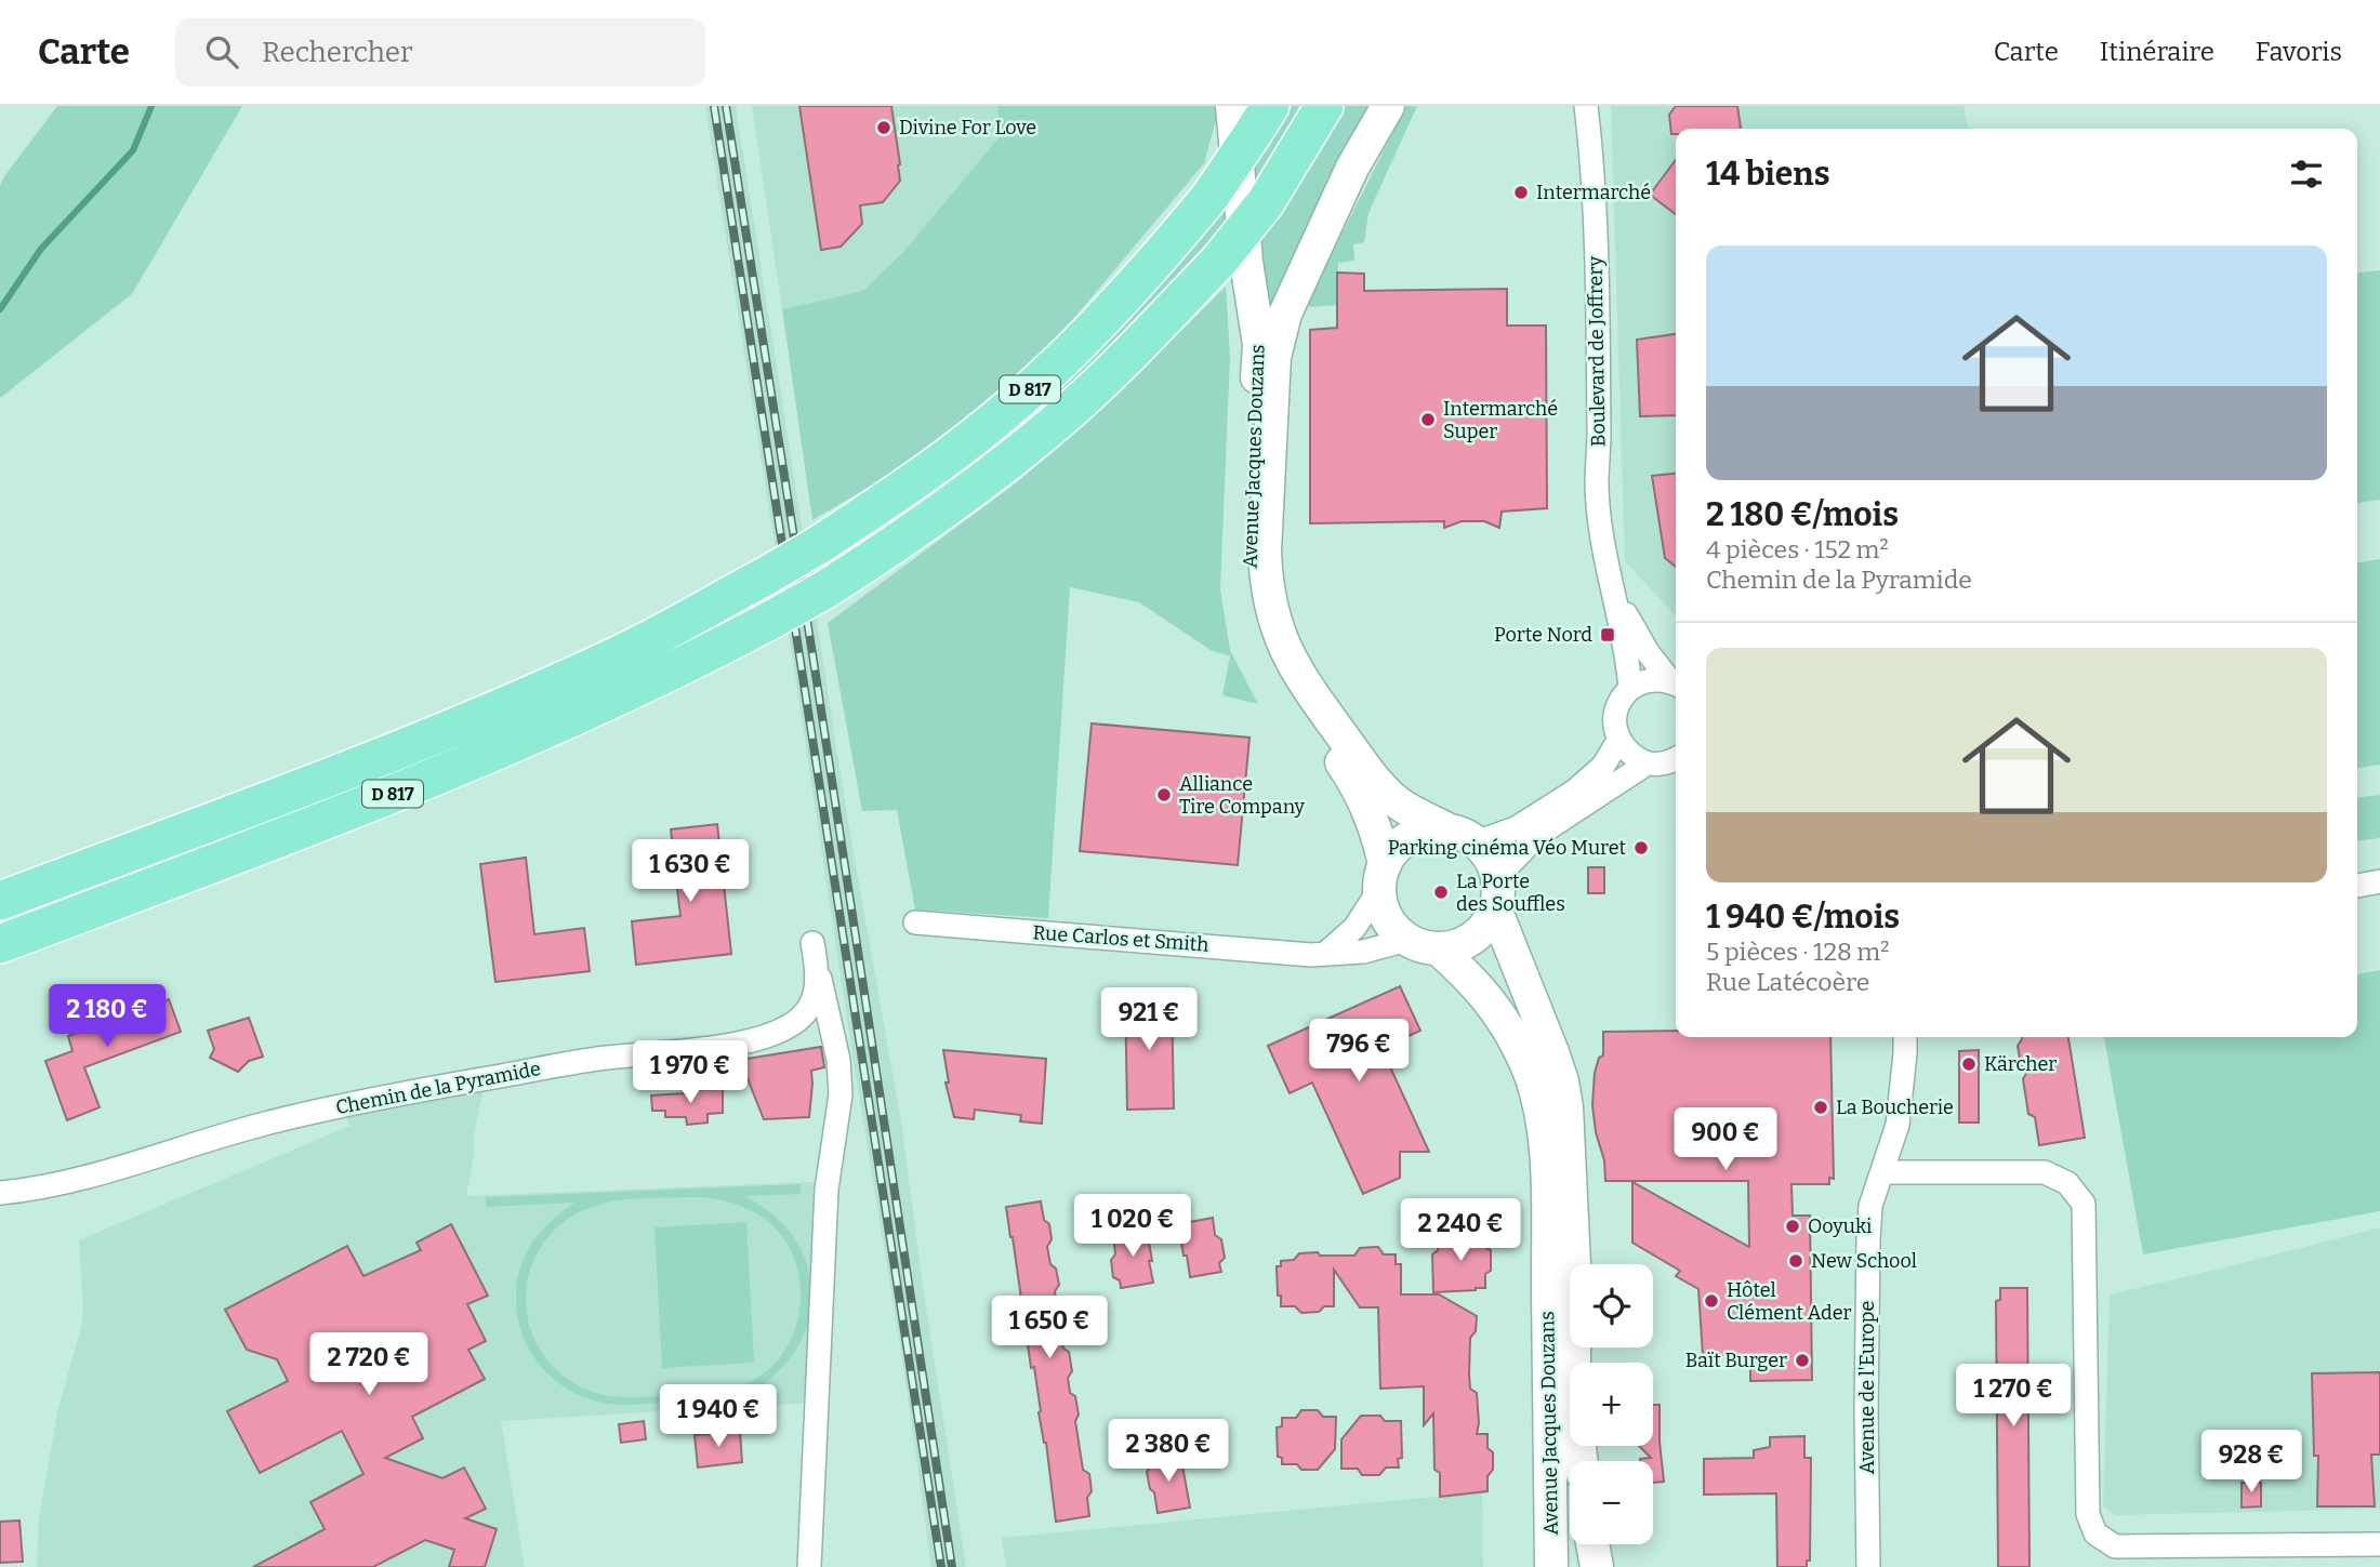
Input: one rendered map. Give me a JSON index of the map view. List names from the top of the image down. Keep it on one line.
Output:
{"streets":{"main road":["D 817","Avenue Jacques Douzans"],"street":["Boulevard de Joffrery","Rue Carlos et Smith","Chemin de la Pyramide","Avenue de l'Europe"]},"crossings":[["D 817","Avenue Jacques Douzans"],["Avenue Jacques Douzans","Rue Carlos et Smith"]],"places":{"other":["Divine For Love","Intermarché","Intermarché Super","Alliance Tire Company","Parking cinéma Véo Muret","La Porte des Souffles","Kärcher","La Boucherie","Ooyuki","New School","Hôtel Clément Ader","Baït Burger"],"transit":["Porte Nord"]},"page":{"header":"Carte","search":"Rechercher","nav":["Carte","Itinéraire","Favoris"],"heading":"14 biens","list":[{"name":"2 180 €/mois","note":"4 pièces · 152 m² · Chemin de la Pyramide"},{"name":"1 940 €/mois","note":"5 pièces · 128 m² · Rue Latécoère"}],"price":["1 630 €","2 180 €","921 €","796 €","1 970 €","900 €","1 020 €","2 240 €","1 650 €","2 720 €","1 270 €","1 940 €","2 380 €","928 €"],"map_buttons":["+","−"]}}
